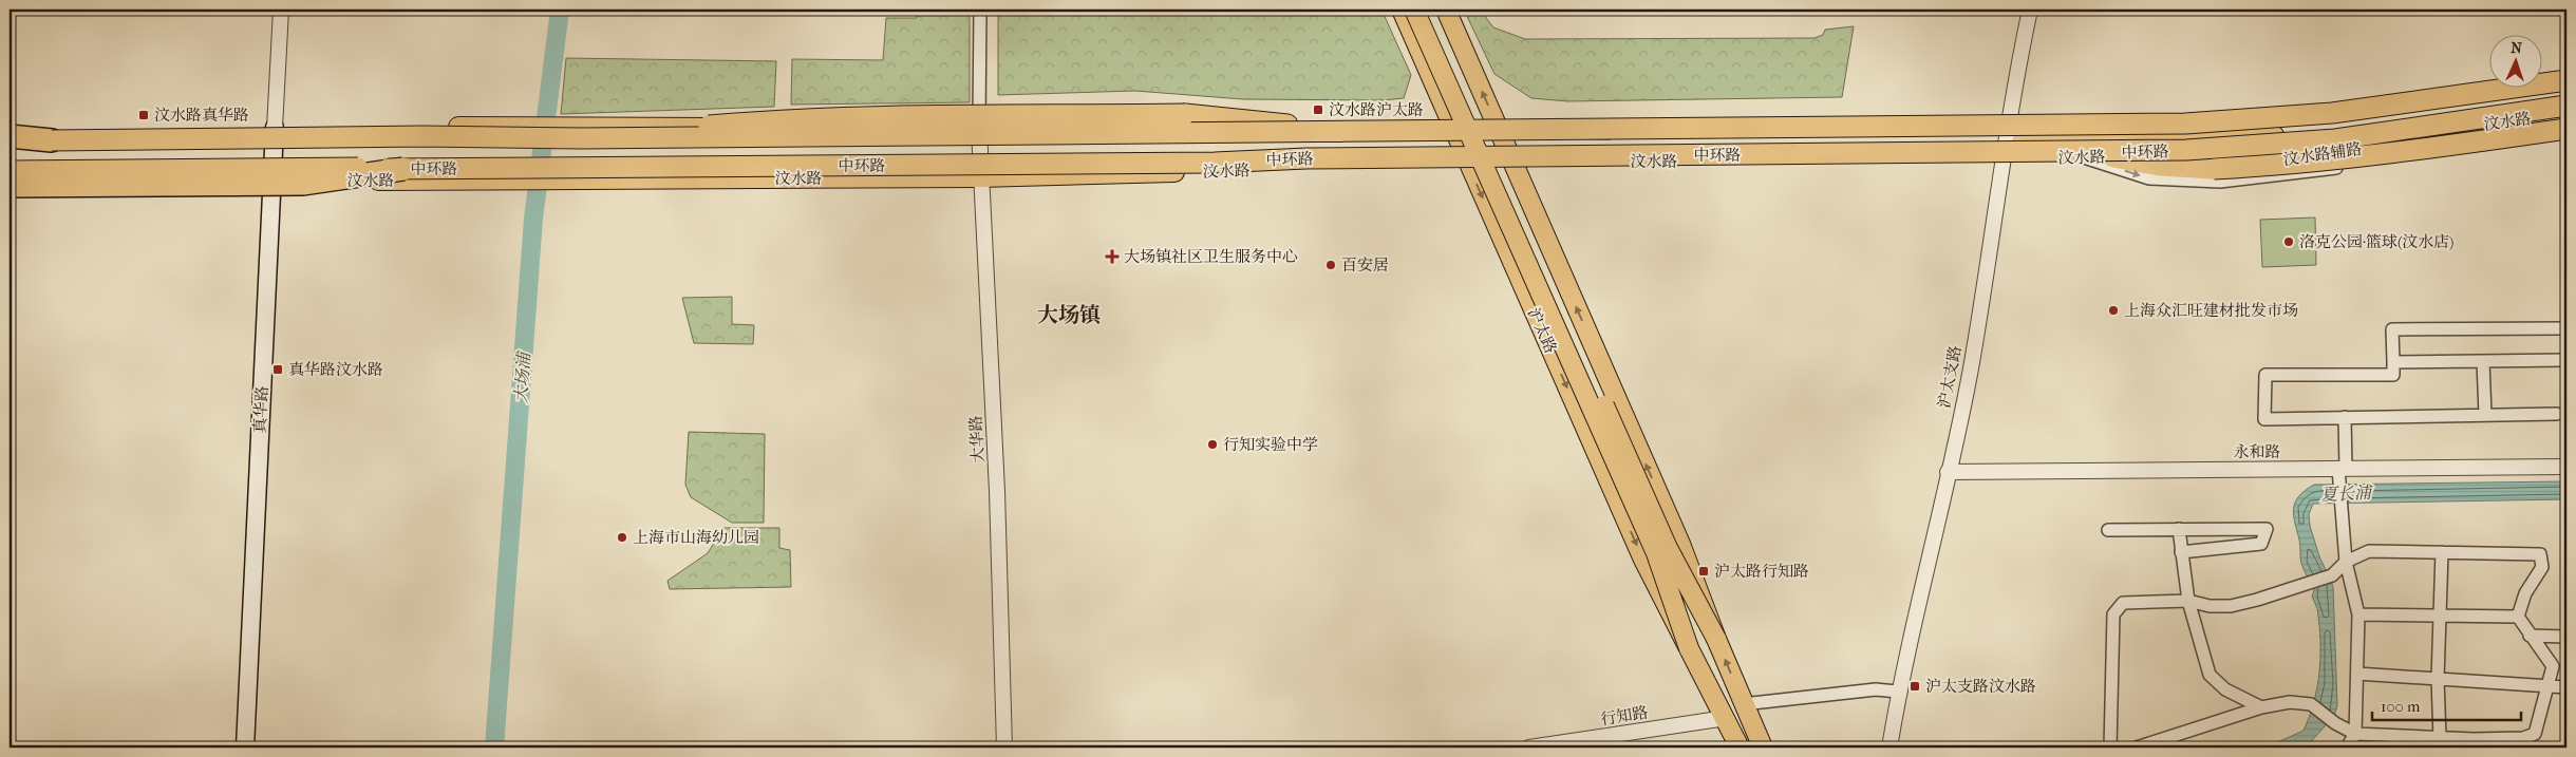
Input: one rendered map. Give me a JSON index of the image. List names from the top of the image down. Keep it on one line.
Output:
{"streets":{"highway":["中环路"],"main road":["汶水路","沪太路","真华路"],"street":["汶水路辅路","沪太支路","大华路","永和路","行知路"]},"crossings":[["汶水路","汶水路辅路"],["汶水路","沪太路"],["汶水路","沪太支路"],["汶水路","真华路"],["汶水路","大华路"],["沪太路","行知路"],["沪太支路","永和路"]],"one_way":["汶水路辅路"],"districts":["大场镇"],"water":["大场浦","夏长浦"],"places":{"transit":["汶水路沪太路","汶水路真华路","真华路汶水路","沪太路行知路","沪太支路汶水路"],"other":["洛克公园·篮球(汶水店)","百安居","上海众汇旺建材批发市场","行知实验中学","上海市山海幼儿园"],"health":["大场镇社区卫生服务中心"]},"scale_bar":"100 m","north":"top"}
